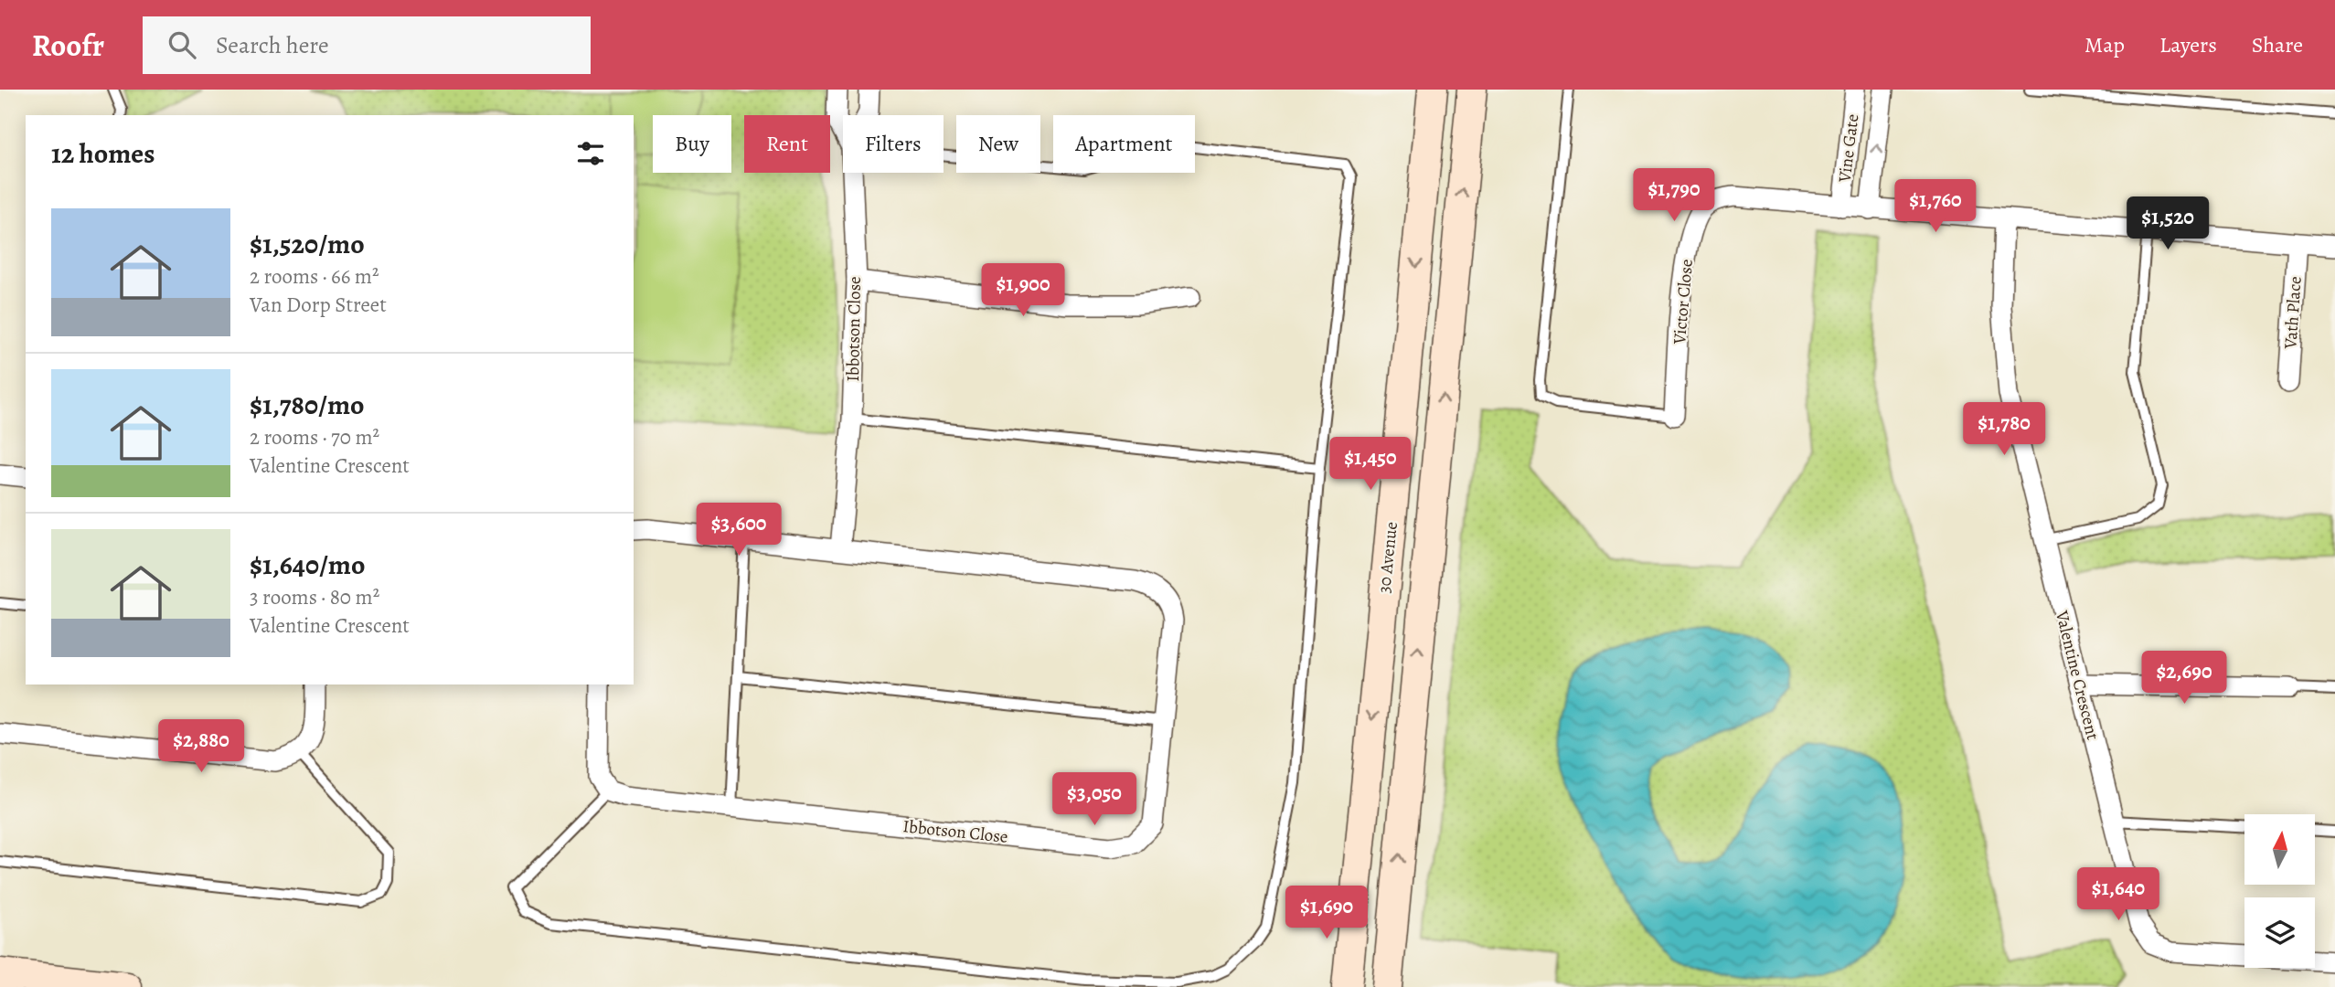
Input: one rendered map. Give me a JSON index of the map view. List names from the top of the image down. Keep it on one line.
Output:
{"streets":{"main road":["30 Avenue"],"street":["Vine Gate","Victor Close","Vath Place","Ibbotson Close","Valentine Crescent"]},"crossings":[["Vine Gate","Victor Close"],["Victor Close","Vath Place"],["Victor Close","Valentine Crescent"]],"north":"top","page":{"header":"Roofr","search":"Search here","nav":["Map","Layers","Share"],"chip":["Buy","Rent","Filters","New","Apartment"],"heading":"12 homes","price":["$1,790","$1,760","$1,520","$1,900","$1,780","$1,450","$3,600","$2,690","$2,880","$3,050","$1,640","$1,690"],"list":[{"name":"$1,520/mo","note":"2 rooms · 66 m² · Van Dorp Street"},{"name":"$1,780/mo","note":"2 rooms · 70 m² · Valentine Crescent"},{"name":"$1,640/mo","note":"3 rooms · 80 m² · Valentine Crescent"}]}}
